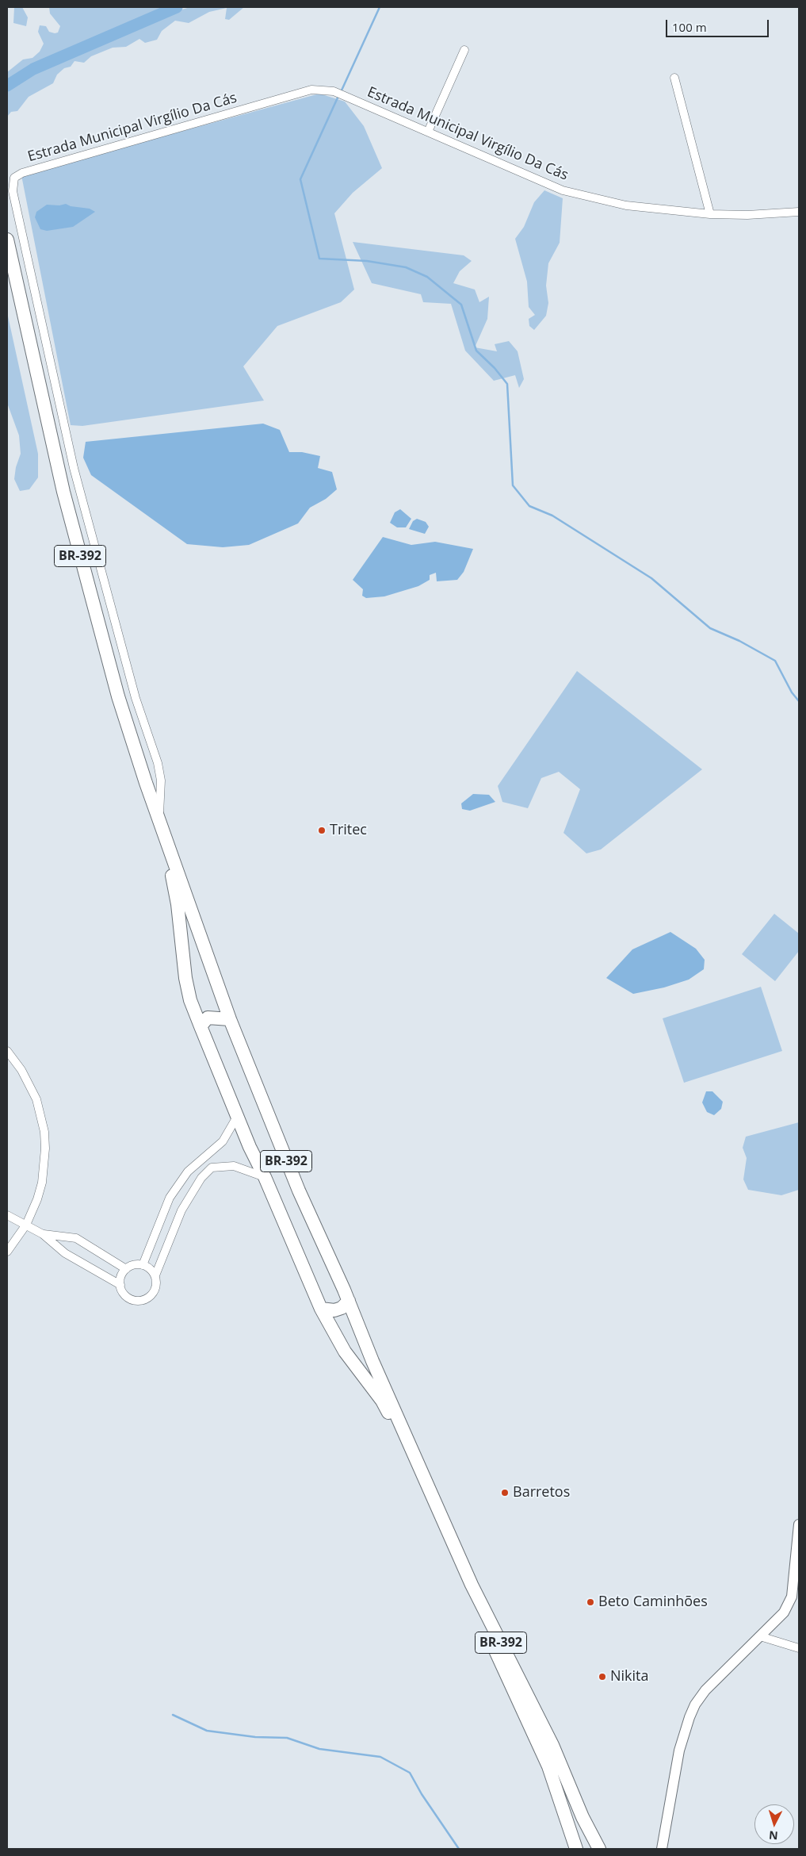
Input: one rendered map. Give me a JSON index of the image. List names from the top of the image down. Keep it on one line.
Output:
{"streets":{"highway":["BR-392"],"street":["Estrada Municipal Virgílio Da Cás"]},"crossings":[["Estrada Municipal Virgílio Da Cás","BR-392"]],"places":["Tritec","Barretos","Beto Caminhões","Nikita"],"scale_bar":"100 m","north":"bottom"}
